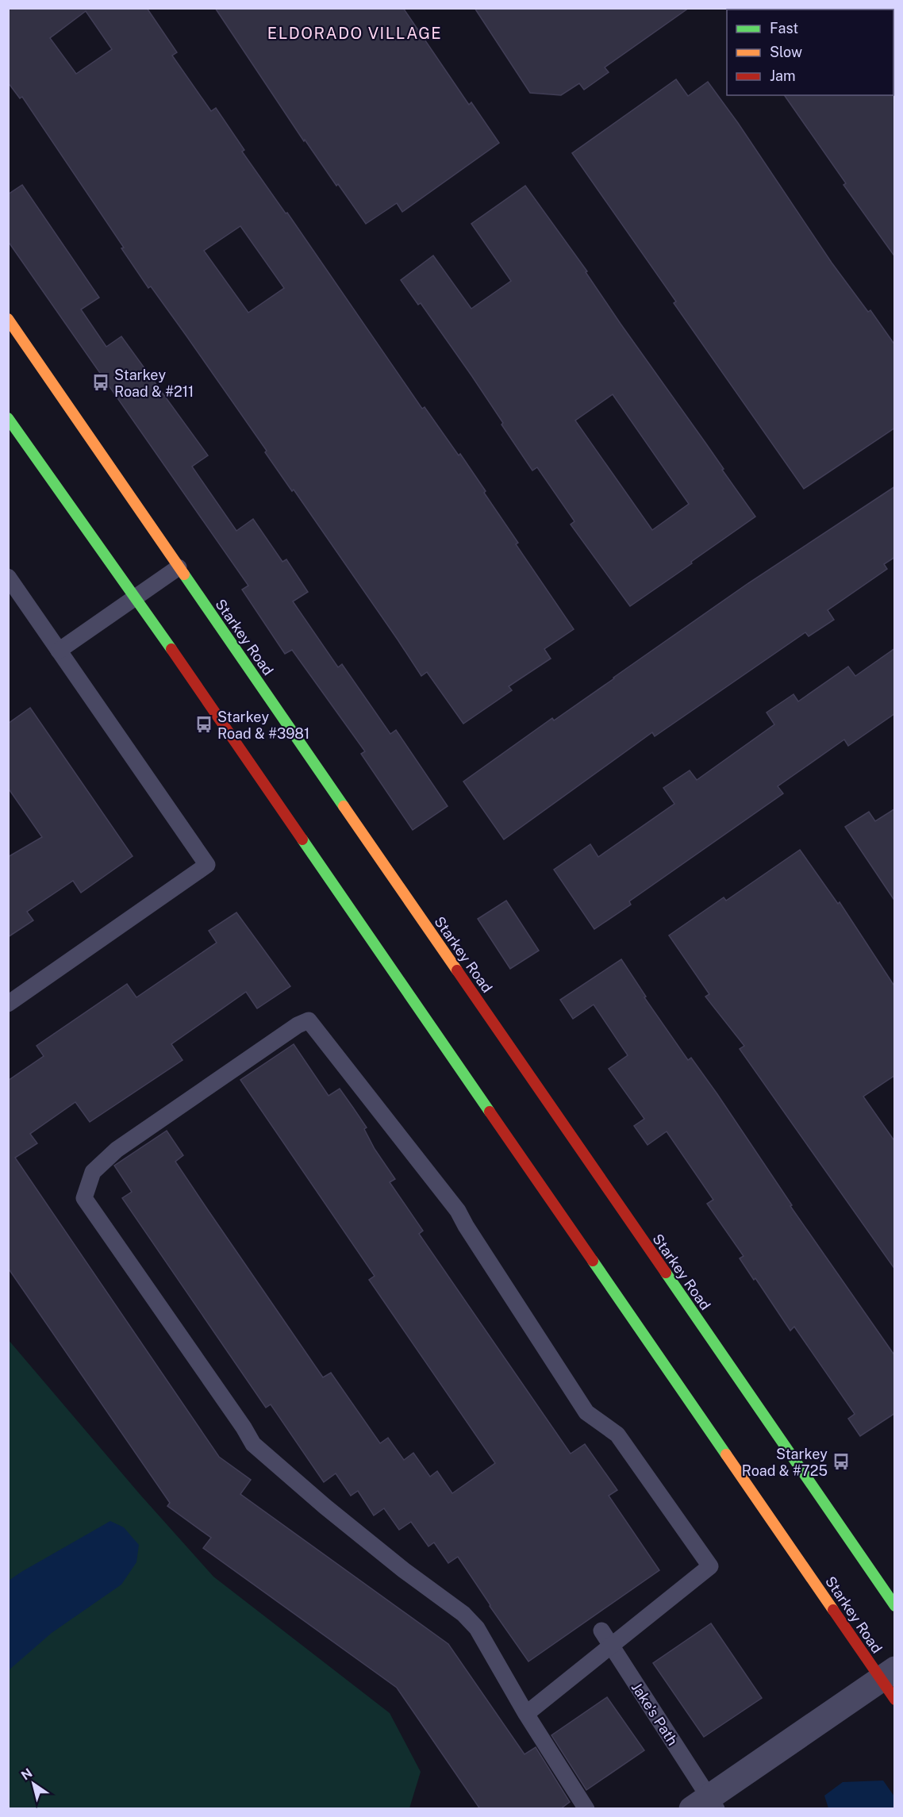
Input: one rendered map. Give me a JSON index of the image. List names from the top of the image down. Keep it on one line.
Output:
{"streets":{"main road":["Starkey Road"],"lane":["Jake's Path"]},"districts":["ELDORADO VILLAGE"],"places":{"bus stop":["Starkey Road & #211","Starkey Road & #3981","Starkey Road & #725"]},"legend":["Fast","Slow","Jam"],"north":"top left"}
